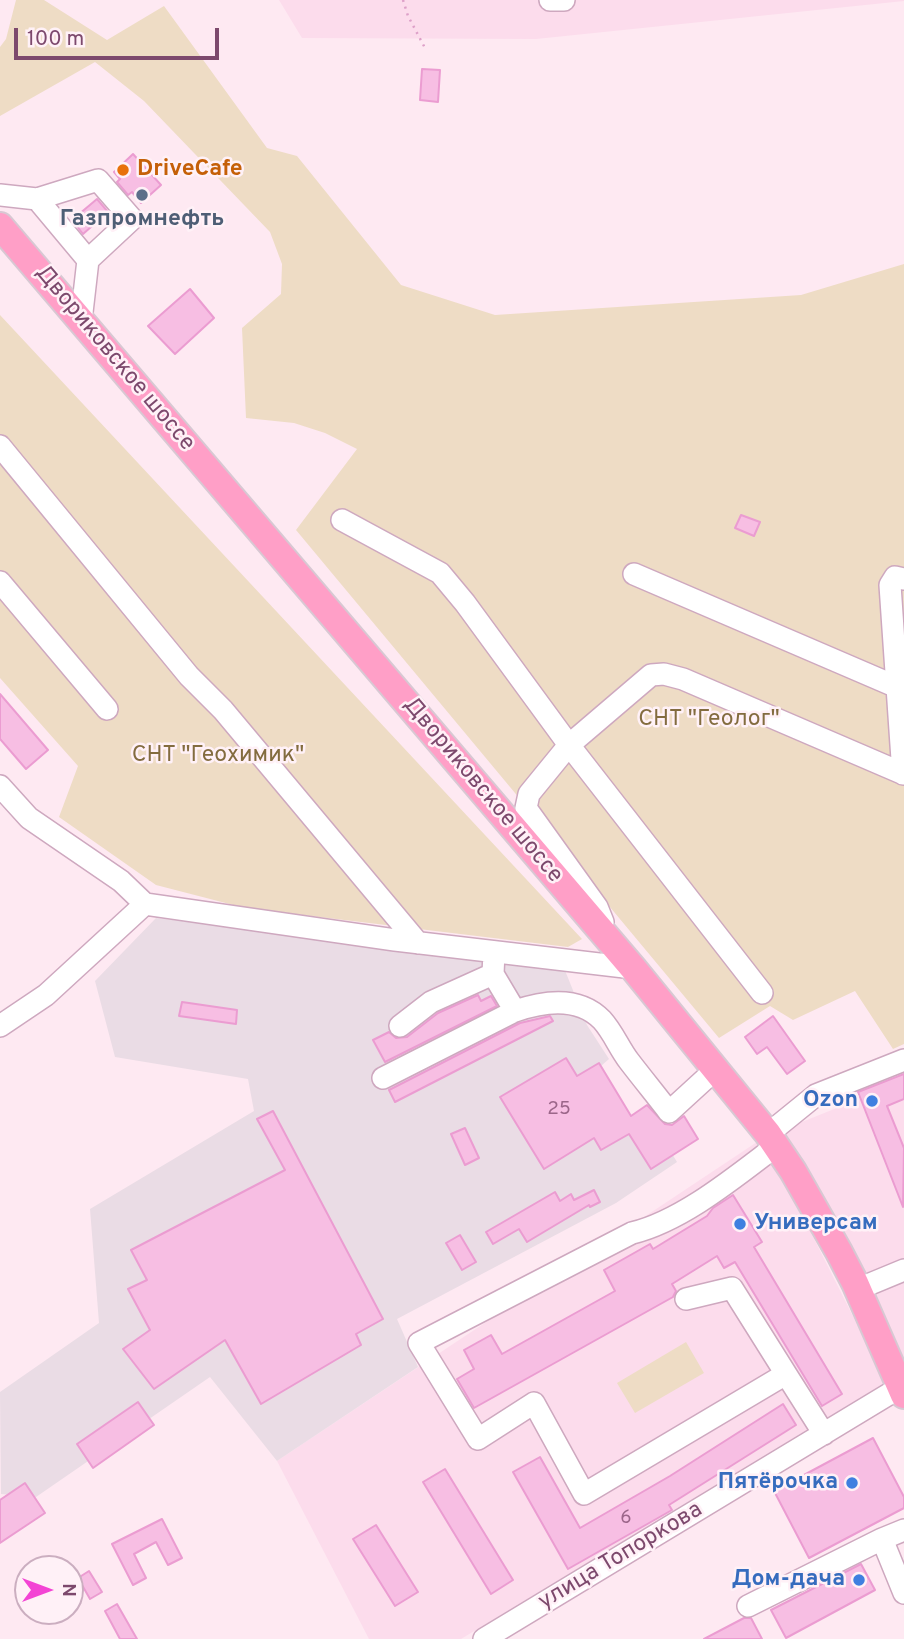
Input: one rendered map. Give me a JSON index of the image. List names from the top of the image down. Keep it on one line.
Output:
{"streets":{"main road":["Двориковское шоссе"],"street":["улица Топоркова"]},"crossings":[["Двориковское шоссе","улица Топоркова"]],"parks":["СНТ \"Геолог\"","СНТ \"Геохимик\""],"places":["DriveCafe","Газпромнефть","Ozon","Универсам","Пятёрочка","Дом-дача"],"house_numbers":["25","6"],"scale_bar":"100 m","north":"right"}
